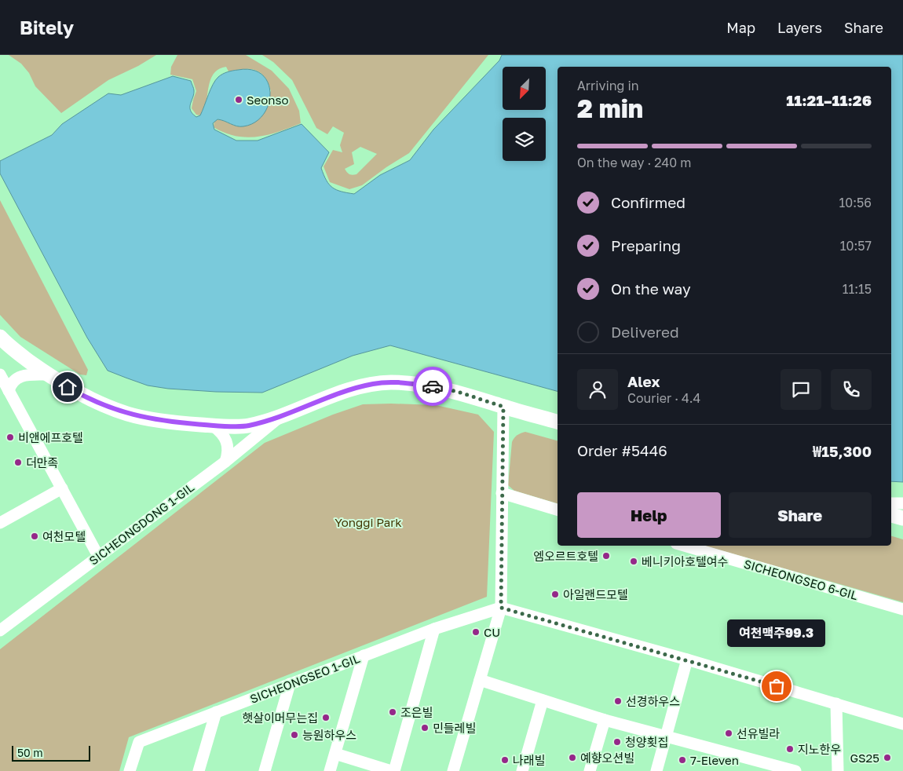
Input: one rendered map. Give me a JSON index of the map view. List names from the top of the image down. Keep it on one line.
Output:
{"streets":{"street":["SICHEONGDONG 1-GIL","SICHEONGSEO 6-GIL","SICHEONGSEO 1-GIL"]},"parks":["Yonggi Park"],"places":["Seonso","비앤에프호텔","더만족","여천모텔","엠오르트호텔","베니키아호텔여수","아일랜드모텔","CU","여천맥주99.3","선경하우스","조은빌","햇살이머무는집","민들레빌","선유빌라","능원하우스","청양횟집","지노한우","예향오션빌","GS25","나래빌","7-Eleven"],"scale_bar":"50 m","north":"bottom left","page":{"header":"Bitely","nav":["Map","Layers","Share"],"heading":["2 min","Arriving in","11:21–11:26"],"panel":["Alex","Courier · 4.4","Order #5446","₩15,300"],"bar":"On the way · 240 m","list":[["Confirmed","10:56"],["Preparing","10:57"],["On the way","11:15"],"Delivered"],"buttons":["Help","Share"],"bubble":"여천맥주99.3","scale":"50 m"}}
